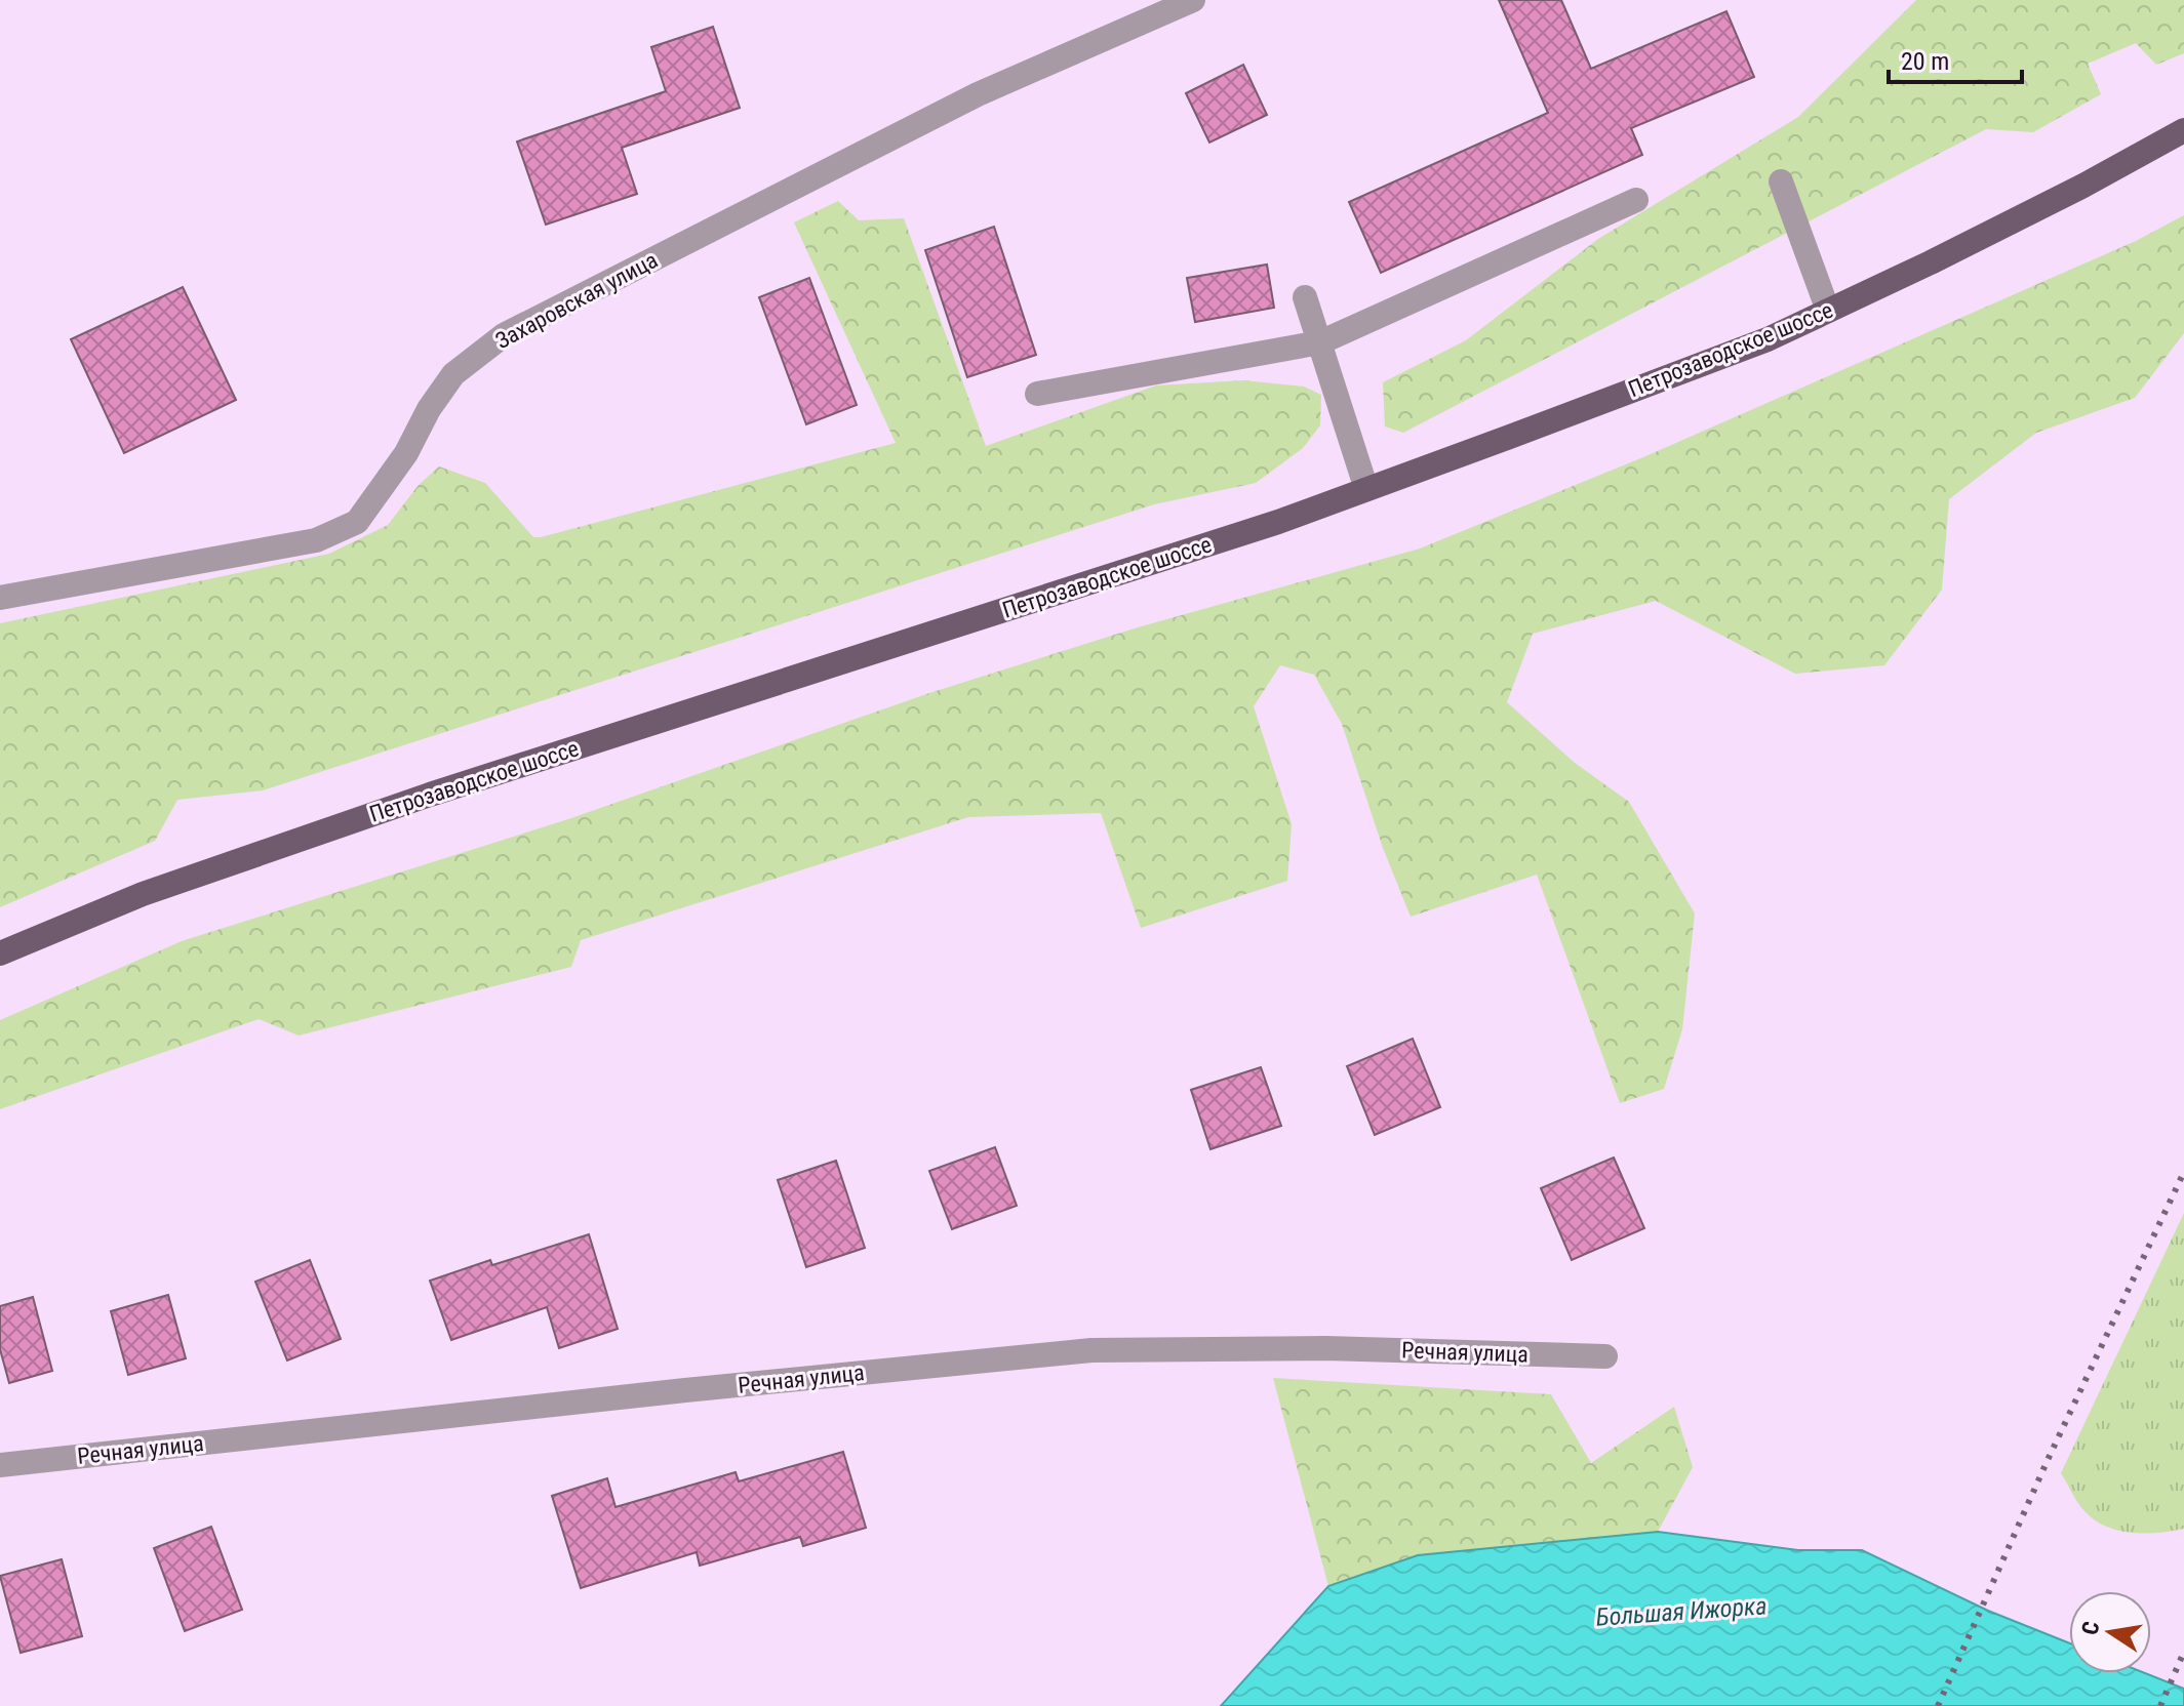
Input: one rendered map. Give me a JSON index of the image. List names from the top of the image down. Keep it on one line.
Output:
{"streets":{"main road":["Петрозаводское шоссе"],"street":["Захаровская улица","Речная улица"]},"water":["Большая Ижорка"],"scale_bar":"20 m","north":"left"}
